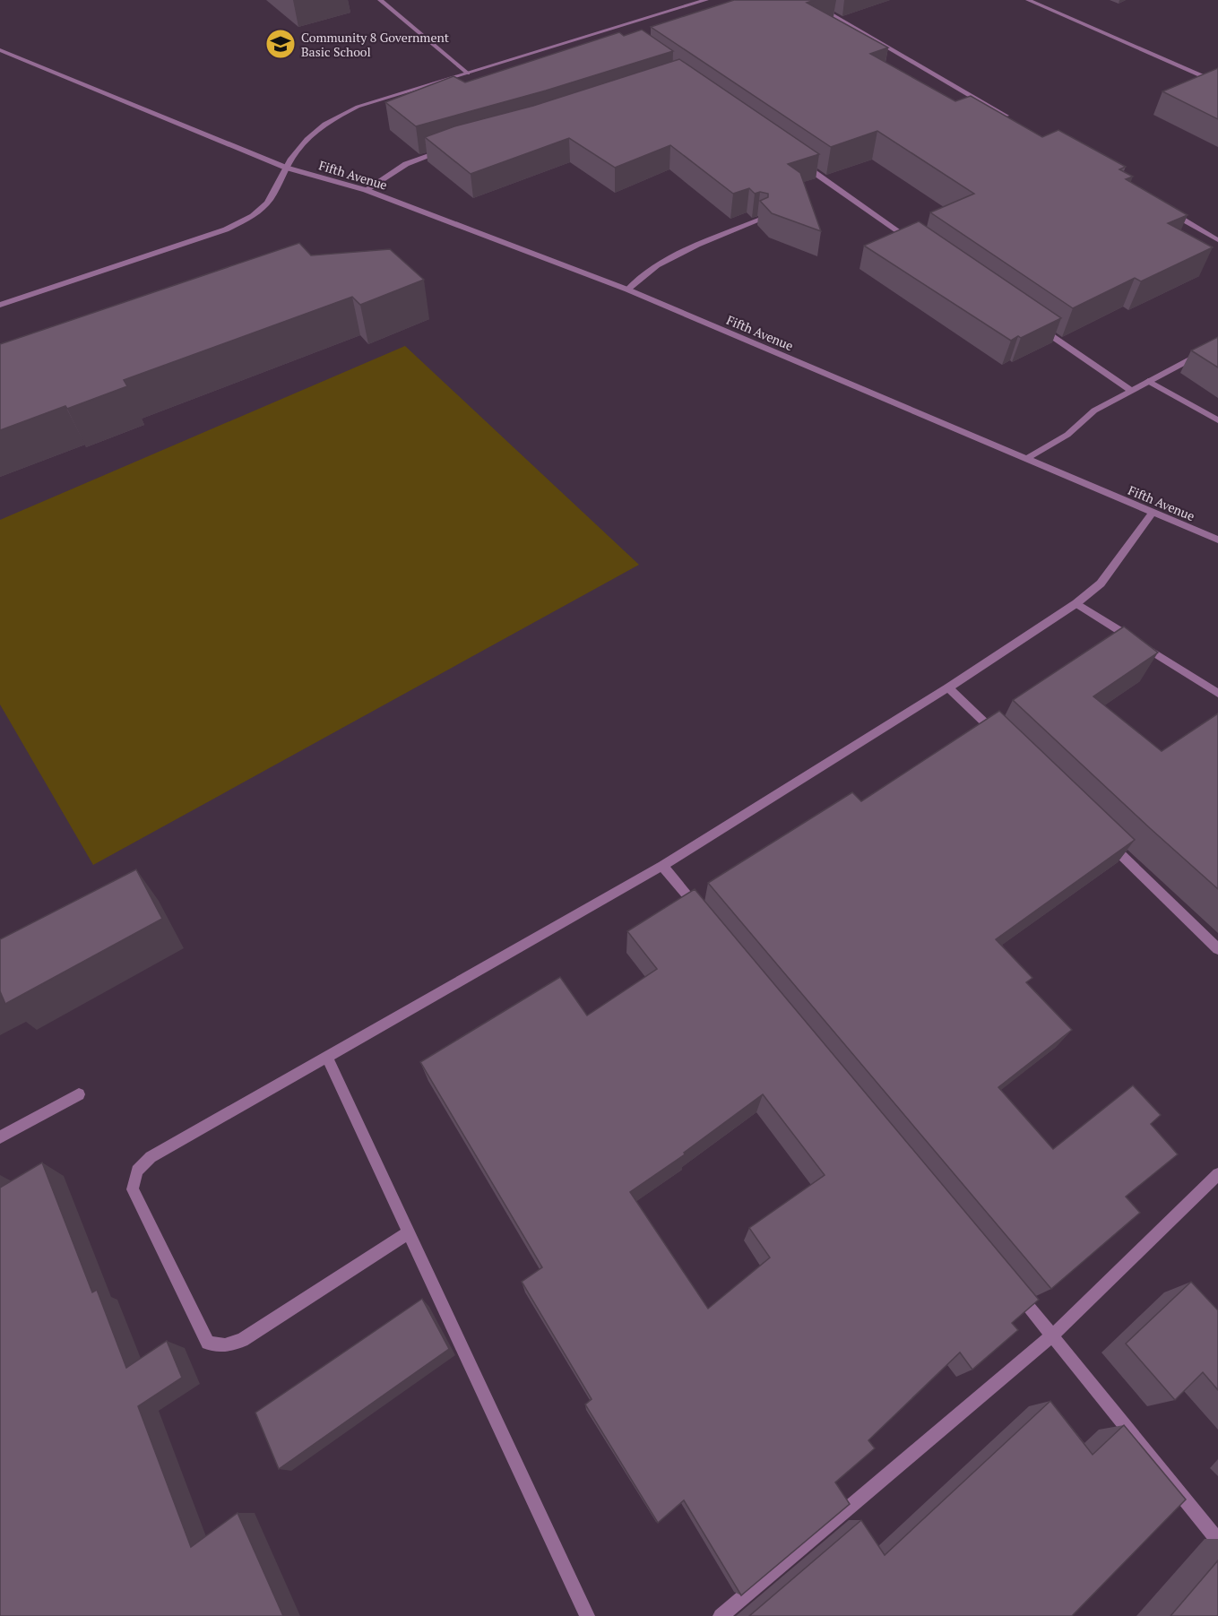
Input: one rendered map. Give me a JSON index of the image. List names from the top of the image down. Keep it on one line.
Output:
{"streets":{"street":["Fifth Avenue"]},"places":{"school or university":["Community 8 Government Basic School"]}}
